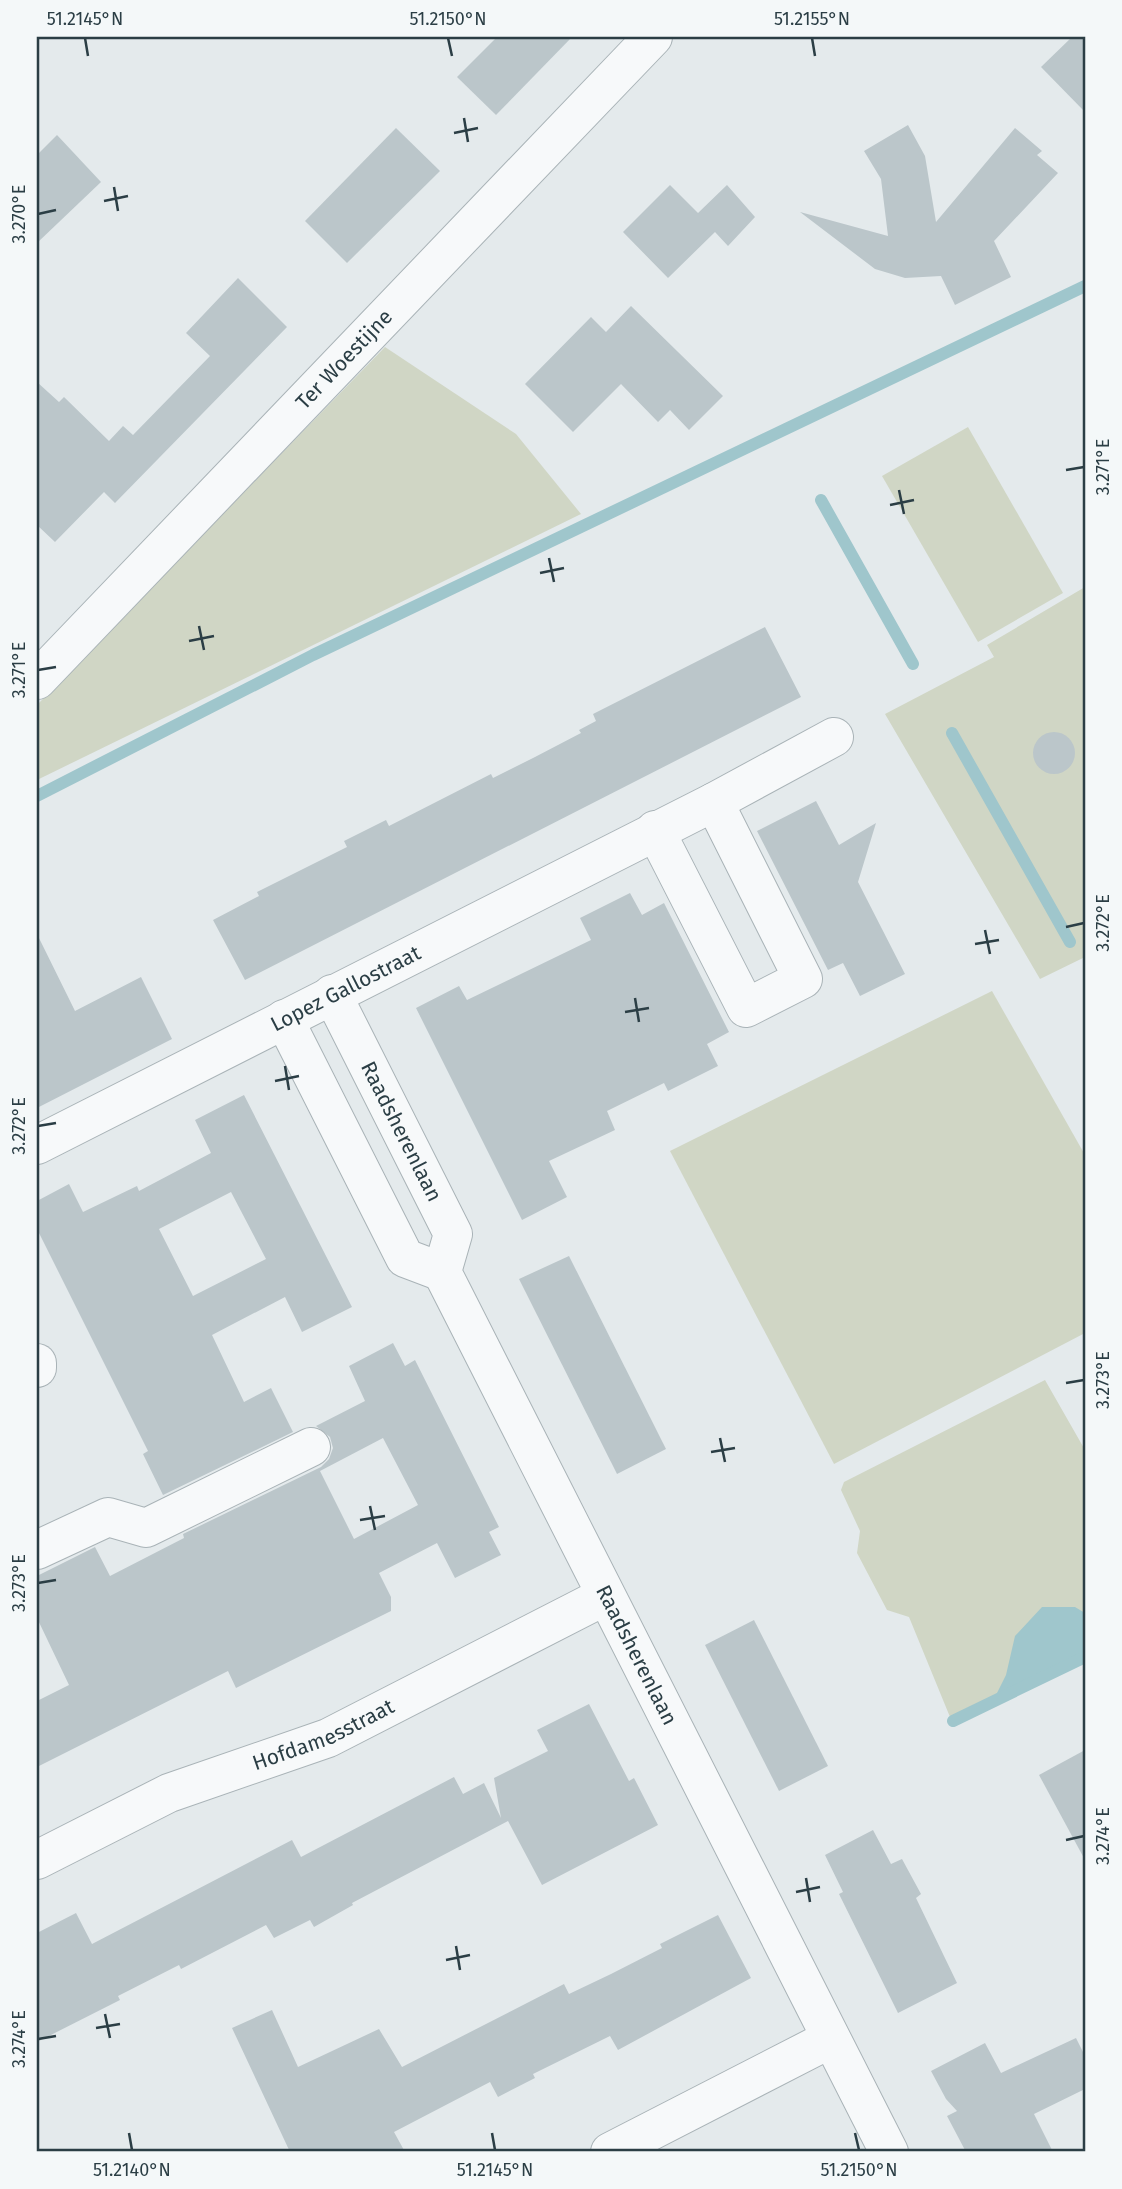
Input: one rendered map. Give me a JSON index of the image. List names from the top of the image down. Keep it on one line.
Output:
{"streets":{"street":["Ter Woestijne","Lopez Gallostraat","Raadsherenlaan","Hofdamesstraat"]},"crossings":[["Lopez Gallostraat","Raadsherenlaan"],["Raadsherenlaan","Hofdamesstraat"]],"coordinates":["51.2145°N","51.2150°N","51.2155°N","3.270°E","3.271°E","3.272°E","3.273°E","3.274°E","51.2140°N"]}
